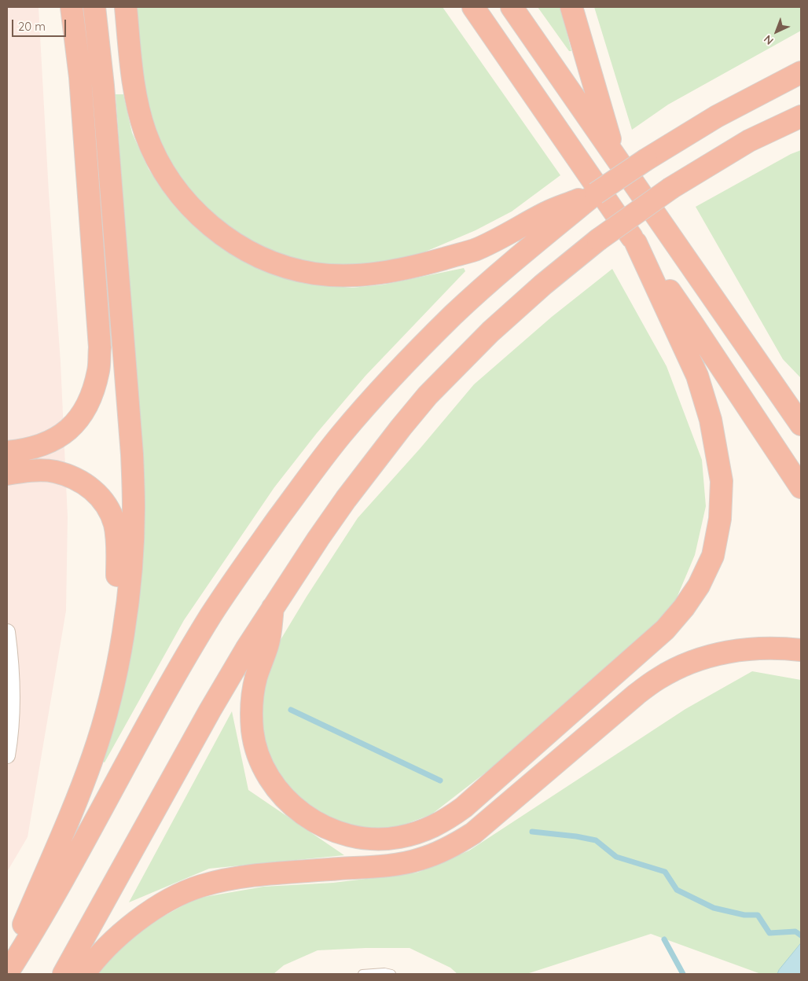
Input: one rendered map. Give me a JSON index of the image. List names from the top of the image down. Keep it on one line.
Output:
{"scale_bar":"20 m","north":"bottom left"}
